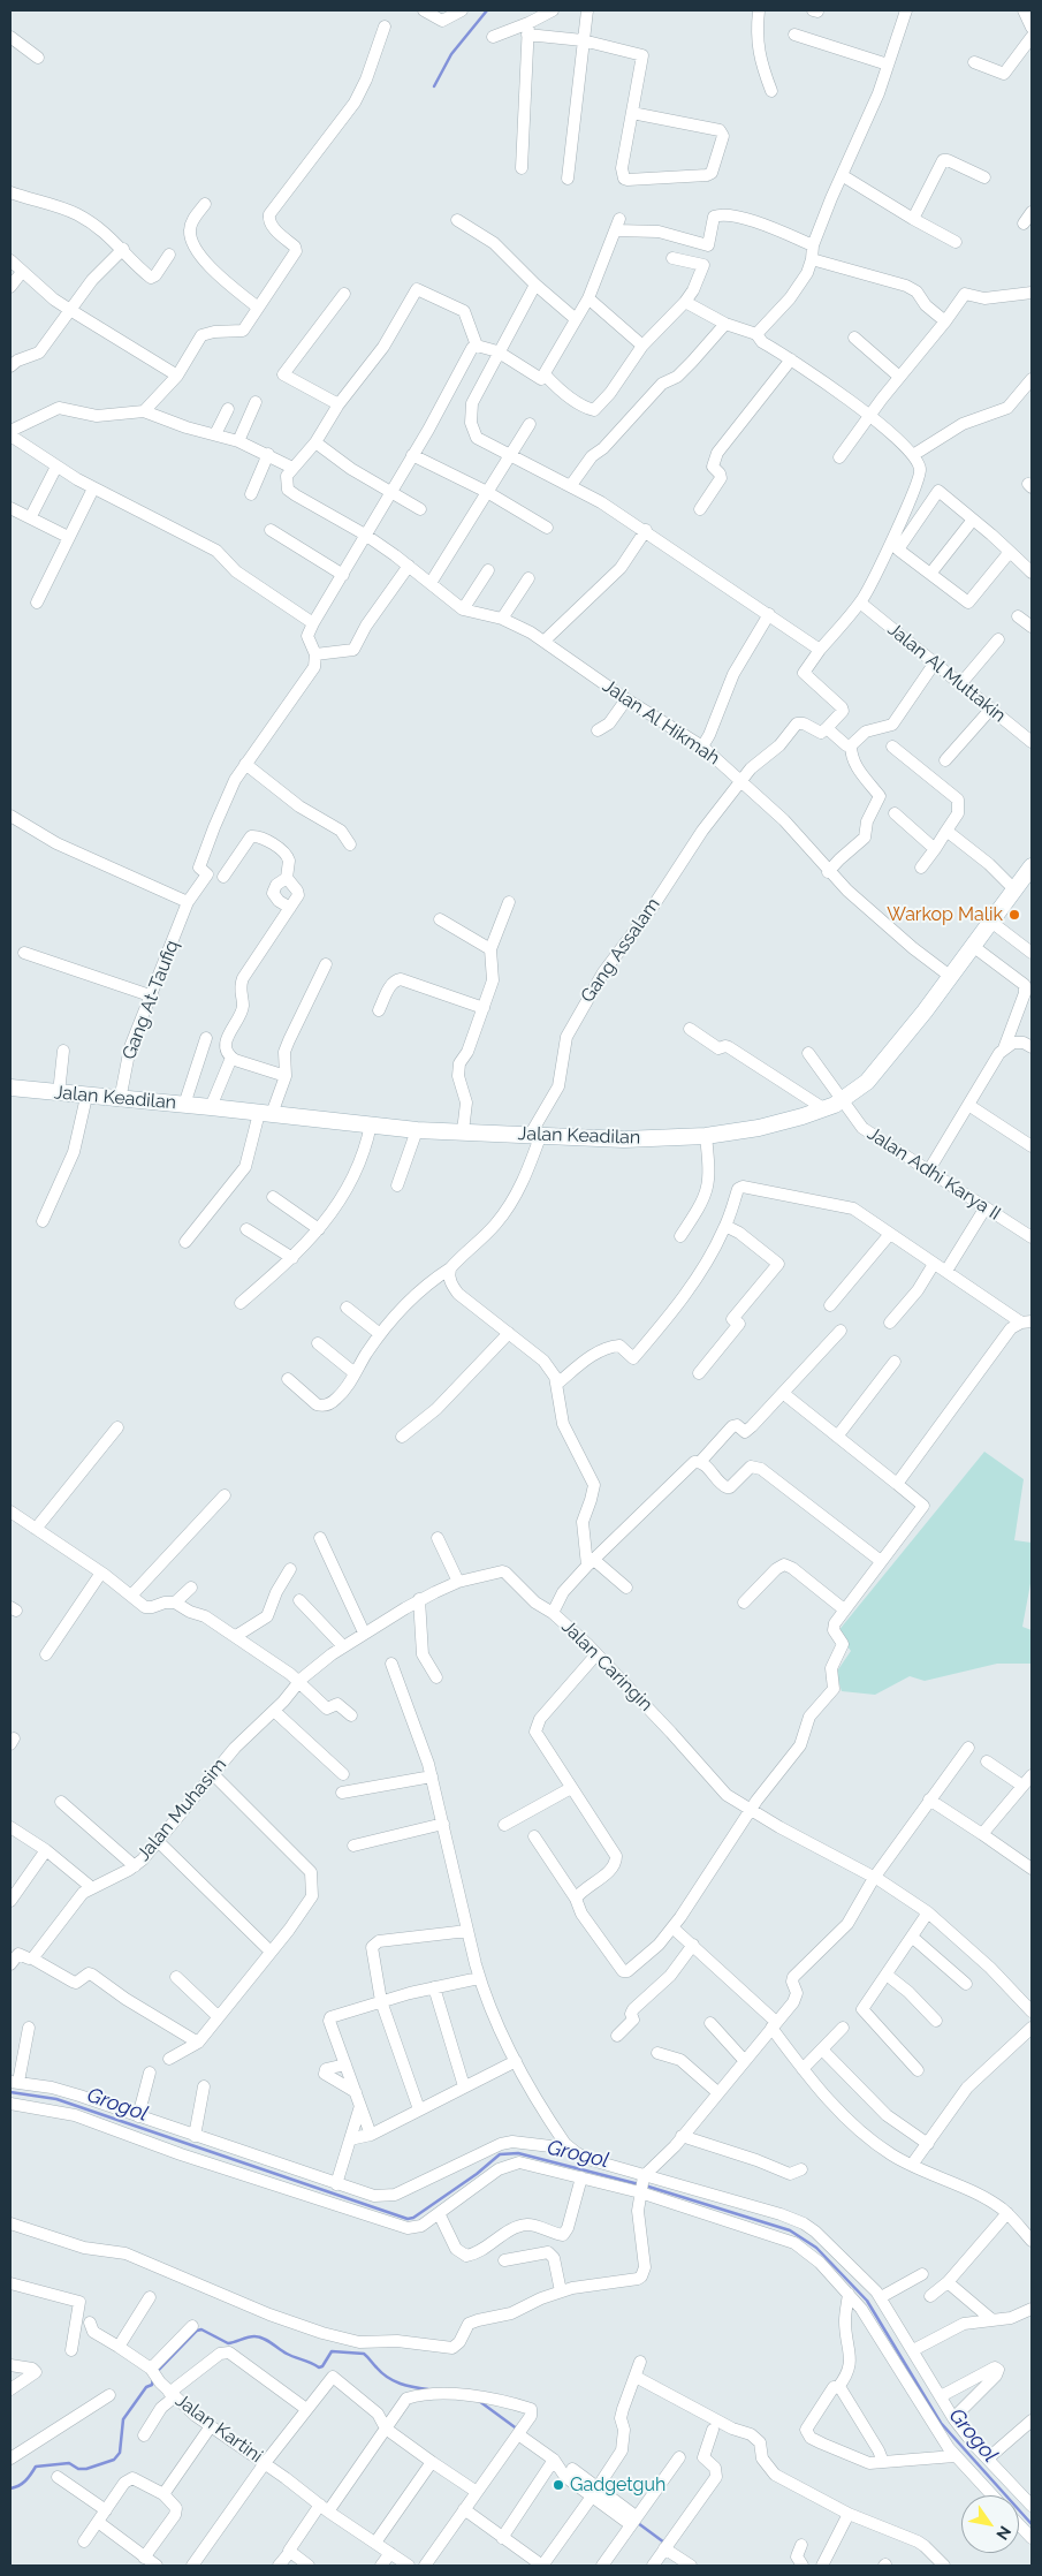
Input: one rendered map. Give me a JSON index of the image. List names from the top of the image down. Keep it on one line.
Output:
{"streets":{"main road":["Jalan Keadilan"],"street":["Jalan Al Muttakin","Jalan Al Hikmah","Gang Assalam","Gang At-Taufiq","Jalan Adhi Karya II","Jalan Caringin","Jalan Muhasim","Jalan Kartini"]},"crossings":[["Jalan Al Hikmah","Gang Assalam"],["Jalan Al Hikmah","Jalan Keadilan"],["Gang Assalam","Jalan Keadilan"],["Gang At-Taufiq","Jalan Keadilan"],["Jalan Keadilan","Jalan Adhi Karya II"],["Jalan Caringin","Jalan Muhasim"]],"water":["Grogol"],"places":["Warkop Malik","Gadgetguh"],"north":"bottom right"}
